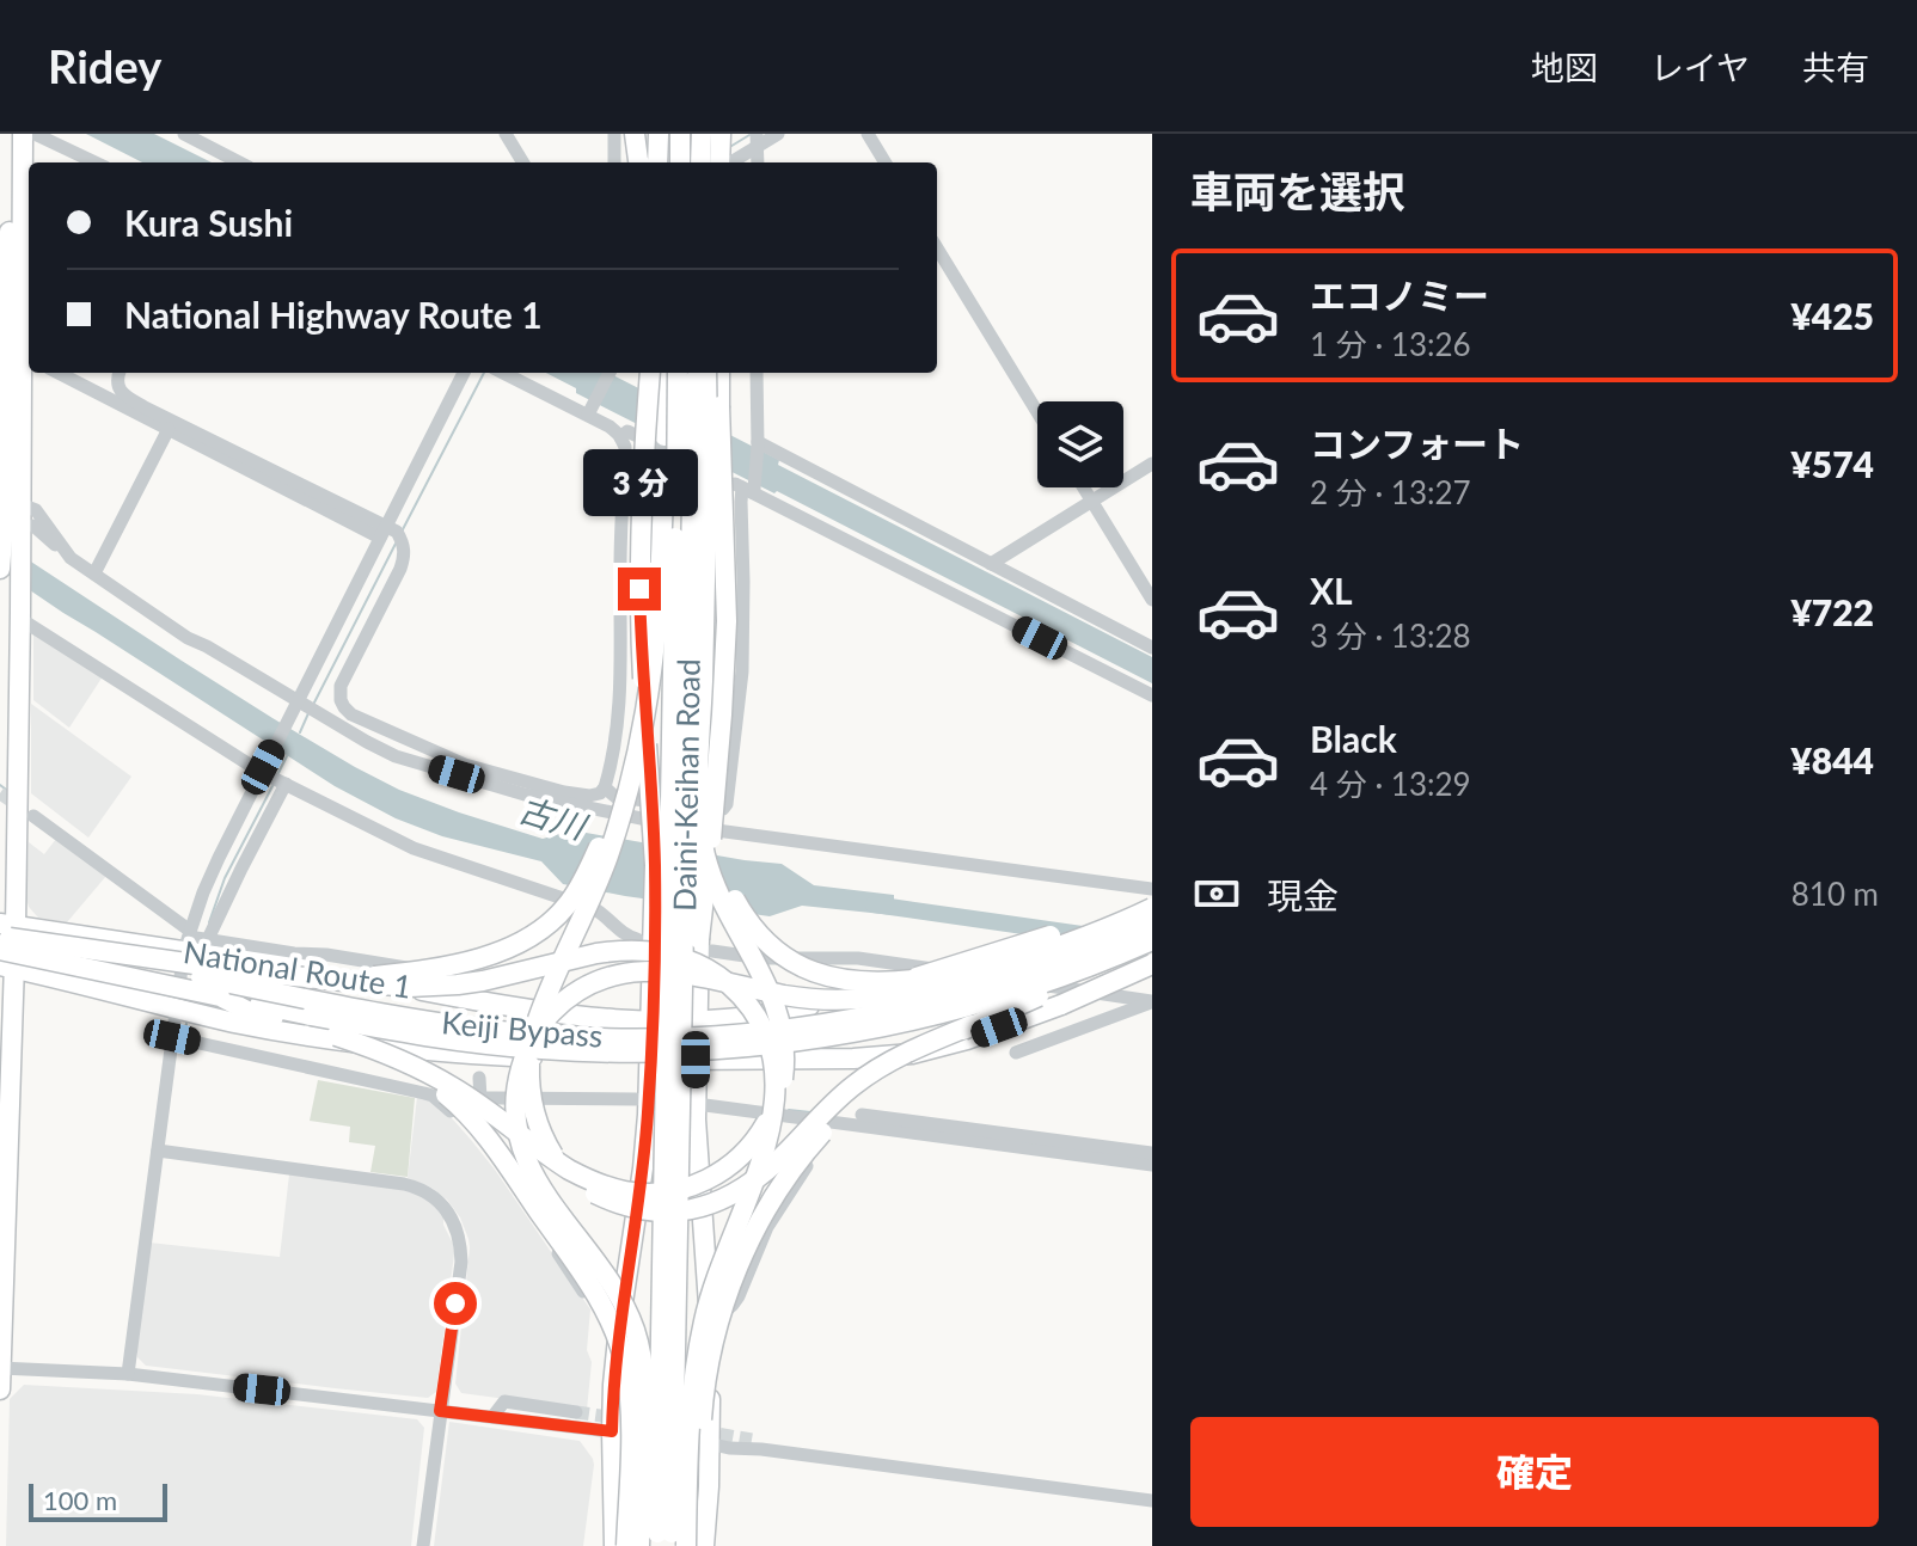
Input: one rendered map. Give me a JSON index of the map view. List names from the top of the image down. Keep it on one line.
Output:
{"streets":{"highway":["Daini-Keihan Road","National Route 1","Keiji Bypass"]},"crossings":[["National Route 1","Keiji Bypass"]],"water":["古川"],"scale_bar":"100 m","page":{"header":"Ridey","nav":["地図","レイヤ","共有"],"heading":"車両を選択","banner":["Kura Sushi","National Highway Route 1"],"list":[{"name":"エコノミー","note":"1 分 · 13:26","value":"¥425"},{"name":"コンフォート","note":"2 分 · 13:27","value":"¥574"},{"name":"XL","note":"3 分 · 13:28","value":"¥722"},{"name":"Black","note":"4 分 · 13:29","value":"¥844"}],"bubble":"3 分","pay":["現金","810 m"],"buttons":"確定","scale":"100 m"}}
